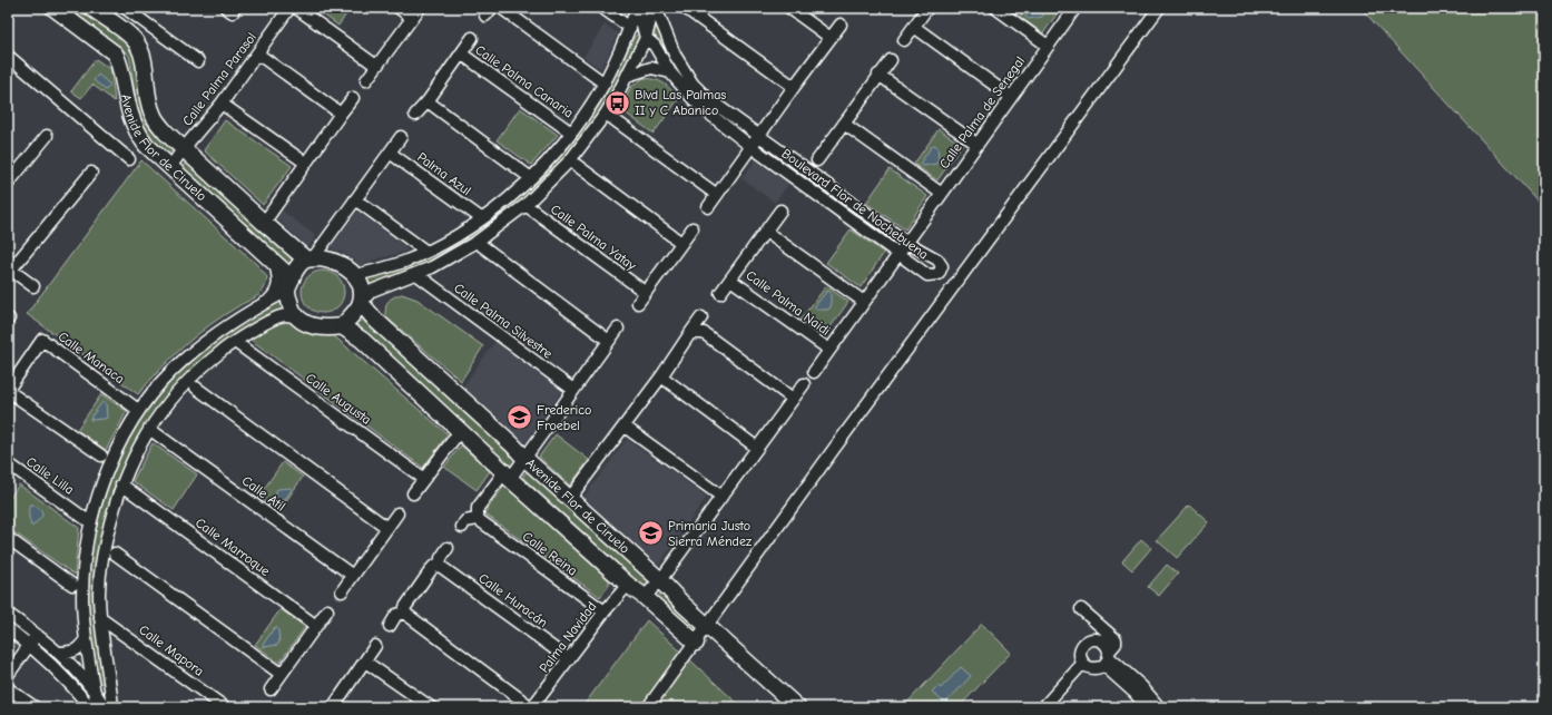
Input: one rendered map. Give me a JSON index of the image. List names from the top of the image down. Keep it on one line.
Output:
{"streets":{"main road":["Avenide Flor de Ciruelo"],"street":["Calle Palma Parasol","Calle Palma Canaria","Calle Palma de Senegal","Palma Azul","Boulevard Flor de Nochebuena","Calle Palma Yatay","Calle Palma Naidi","Calle Palma Silvestre","Calle Manaca","Calle Augusta","Calle Lilla","Calle Atil","Calle Marroque","Calle Reina","Calle Huracán","Palma Navidad","Calle Mapora"]},"crossings":[["Calle Palma Parasol","Avenide Flor de Ciruelo"],["Calle Palma de Senegal","Boulevard Flor de Nochebuena"],["Calle Palma de Senegal","Calle Palma Naidi"],["Avenide Flor de Ciruelo","Palma Navidad"],["Boulevard Flor de Nochebuena","Calle Palma Naidi"],["Calle Reina","Palma Navidad"],["Calle Huracán","Palma Navidad"]],"places":{"bus stop":["Blvd Las Palmas II y C Abanico"],"school or university":["Frederico Froebel","Primaria Justo Sierra Méndez"]}}
